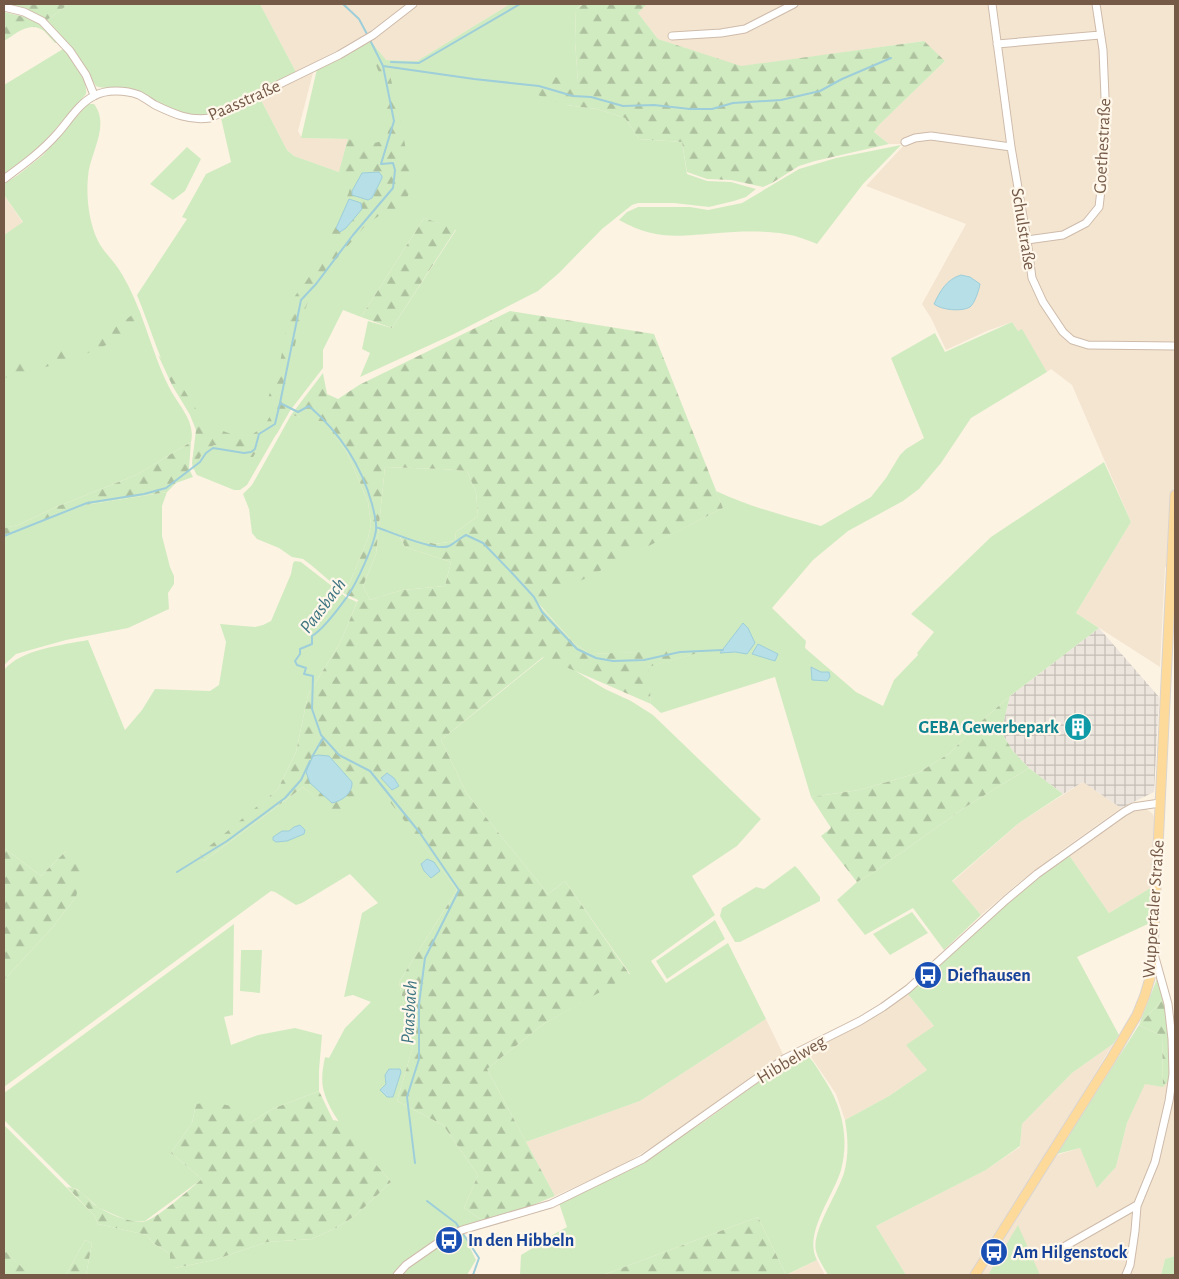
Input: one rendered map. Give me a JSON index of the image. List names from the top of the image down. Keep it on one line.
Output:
{"streets":{"main road":["Wuppertaler Straße"],"street":["Paasstraße","Goethestraße","Schulstraße","Hibbelweg"]},"crossings":[["Goethestraße","Schulstraße"],["Wuppertaler Straße","Hibbelweg"]],"water":["Paasbach"],"places":{"building":["GEBA Gewerbepark"],"bus stop":["Diefhausen","In den Hibbeln","Am Hilgenstock"]}}
